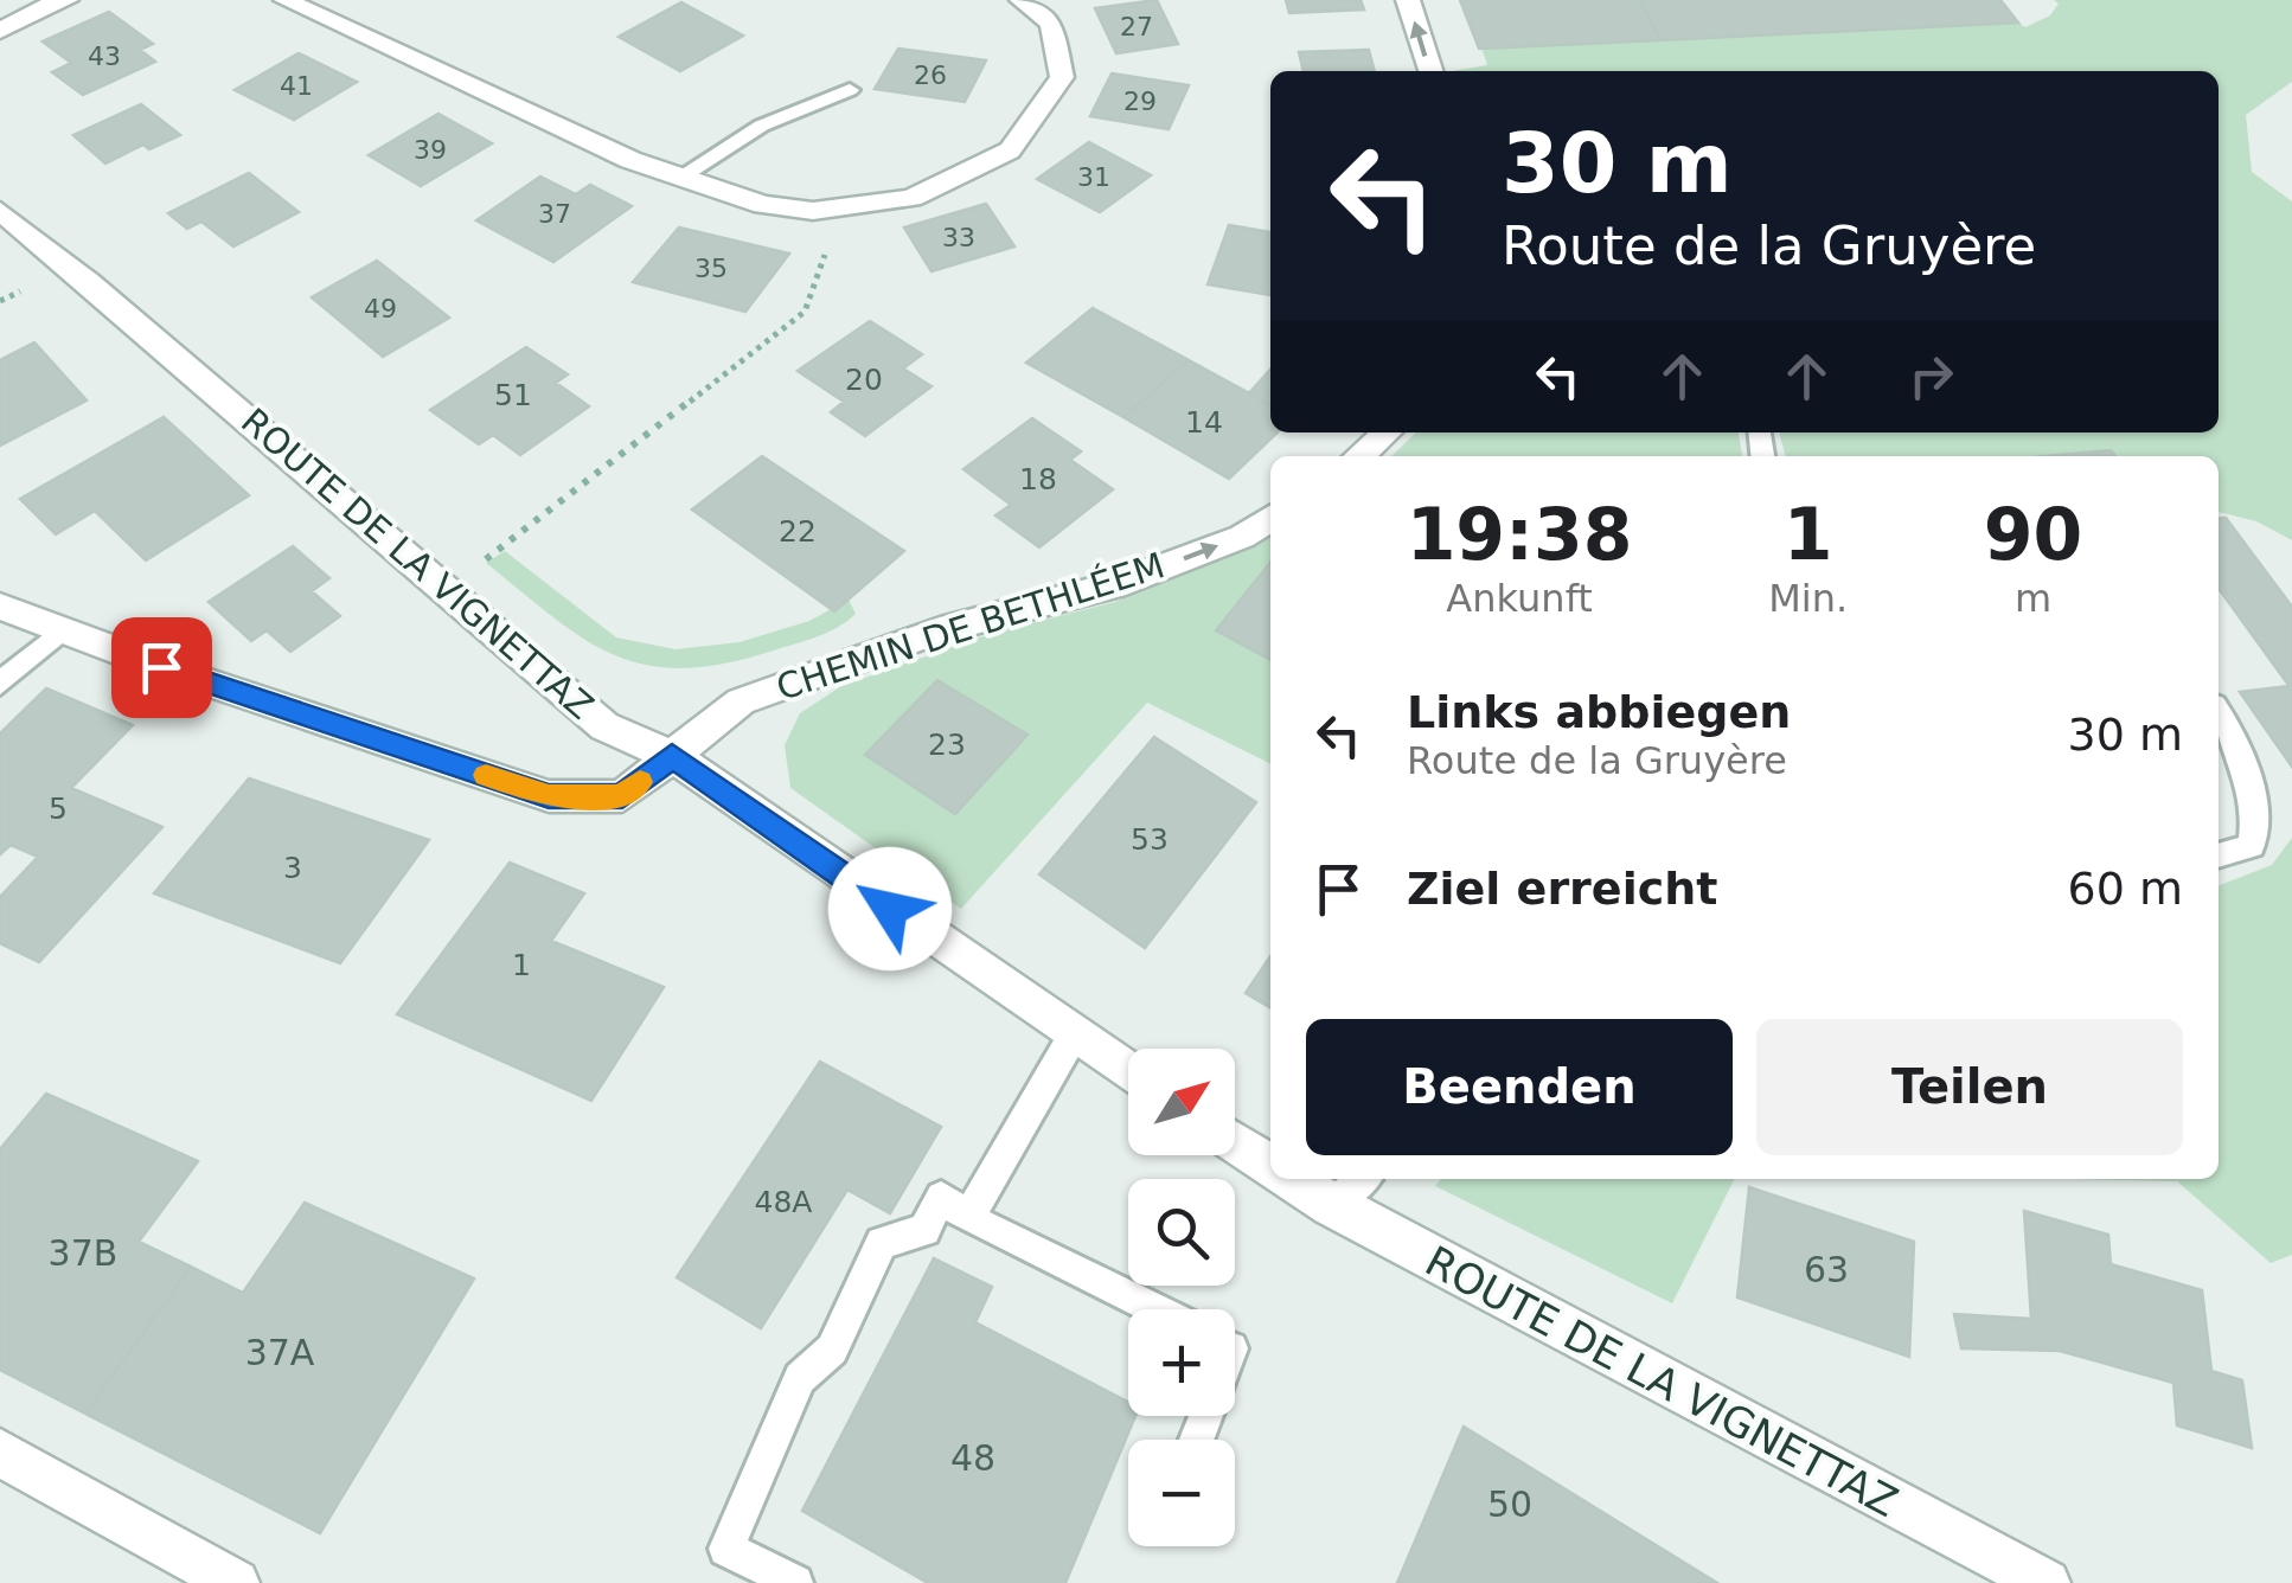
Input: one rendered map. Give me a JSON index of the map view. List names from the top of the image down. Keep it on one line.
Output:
{"streets":{"street":["ROUTE DE LA VIGNETTAZ","CHEMIN DE BETHLÉEM"]},"crossings":[["ROUTE DE LA VIGNETTAZ","CHEMIN DE BETHLÉEM"]],"one_way":["CHEMIN DE BETHLÉEM"],"house_numbers":["27","43","26","41","29","39","31","37","33","35","49","20","51","14","18","22","23","5","53","3","1","48A","37B","63","37A","48","50"],"north":"top right","page":{"turn":["30 m","Route de la Gruyère"],"eta":["19:38","Ankunft","1","Min.","90","m"],"list":[{"name":"Links abbiegen","note":"Route de la Gruyère","value":"30 m"},{"name":"Ziel erreicht","value":"60 m"}],"buttons":["Beenden","Teilen"],"map_buttons":["+","−"]}}
